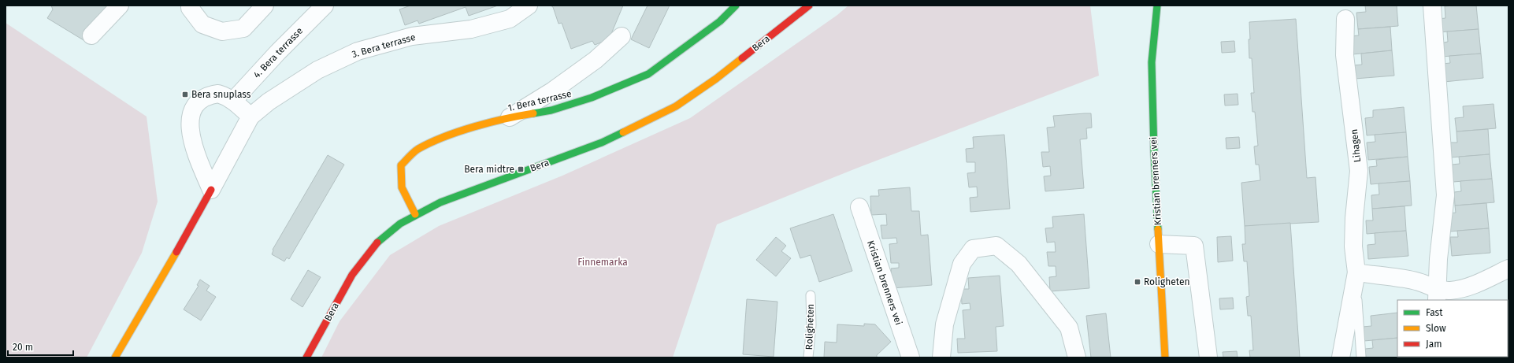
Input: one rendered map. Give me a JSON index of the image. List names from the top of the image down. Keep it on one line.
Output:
{"streets":{"street":["Bera","3. Bera terrasse","4. Bera terrasse","1. Bera terrasse","Lihagen","Kristian brenners vei"],"lane":["Roligheten"]},"crossings":[["Bera","1. Bera terrasse"]],"parks":["Finnemarka"],"places":{"transit":["Bera snuplass","Bera midtre","Roligheten"]},"legend":["Fast","Slow","Jam"],"scale_bar":"20 m"}
